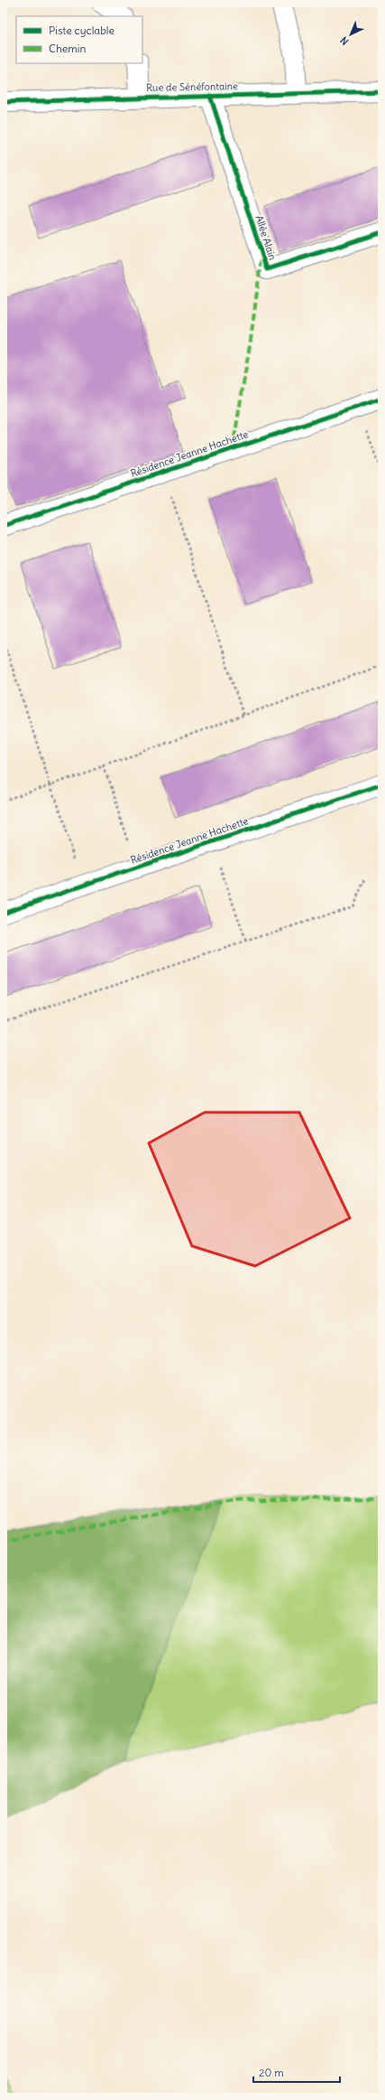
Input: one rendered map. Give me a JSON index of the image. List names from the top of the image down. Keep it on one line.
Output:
{"streets":{"street":["Rue de Sénéfontaine","Allée Alain","Résidence Jeanne Hachette"]},"crossings":[["Rue de Sénéfontaine","Allée Alain"]],"legend":["Piste cyclable","Chemin"],"scale_bar":"20 m","north":"bottom left"}
